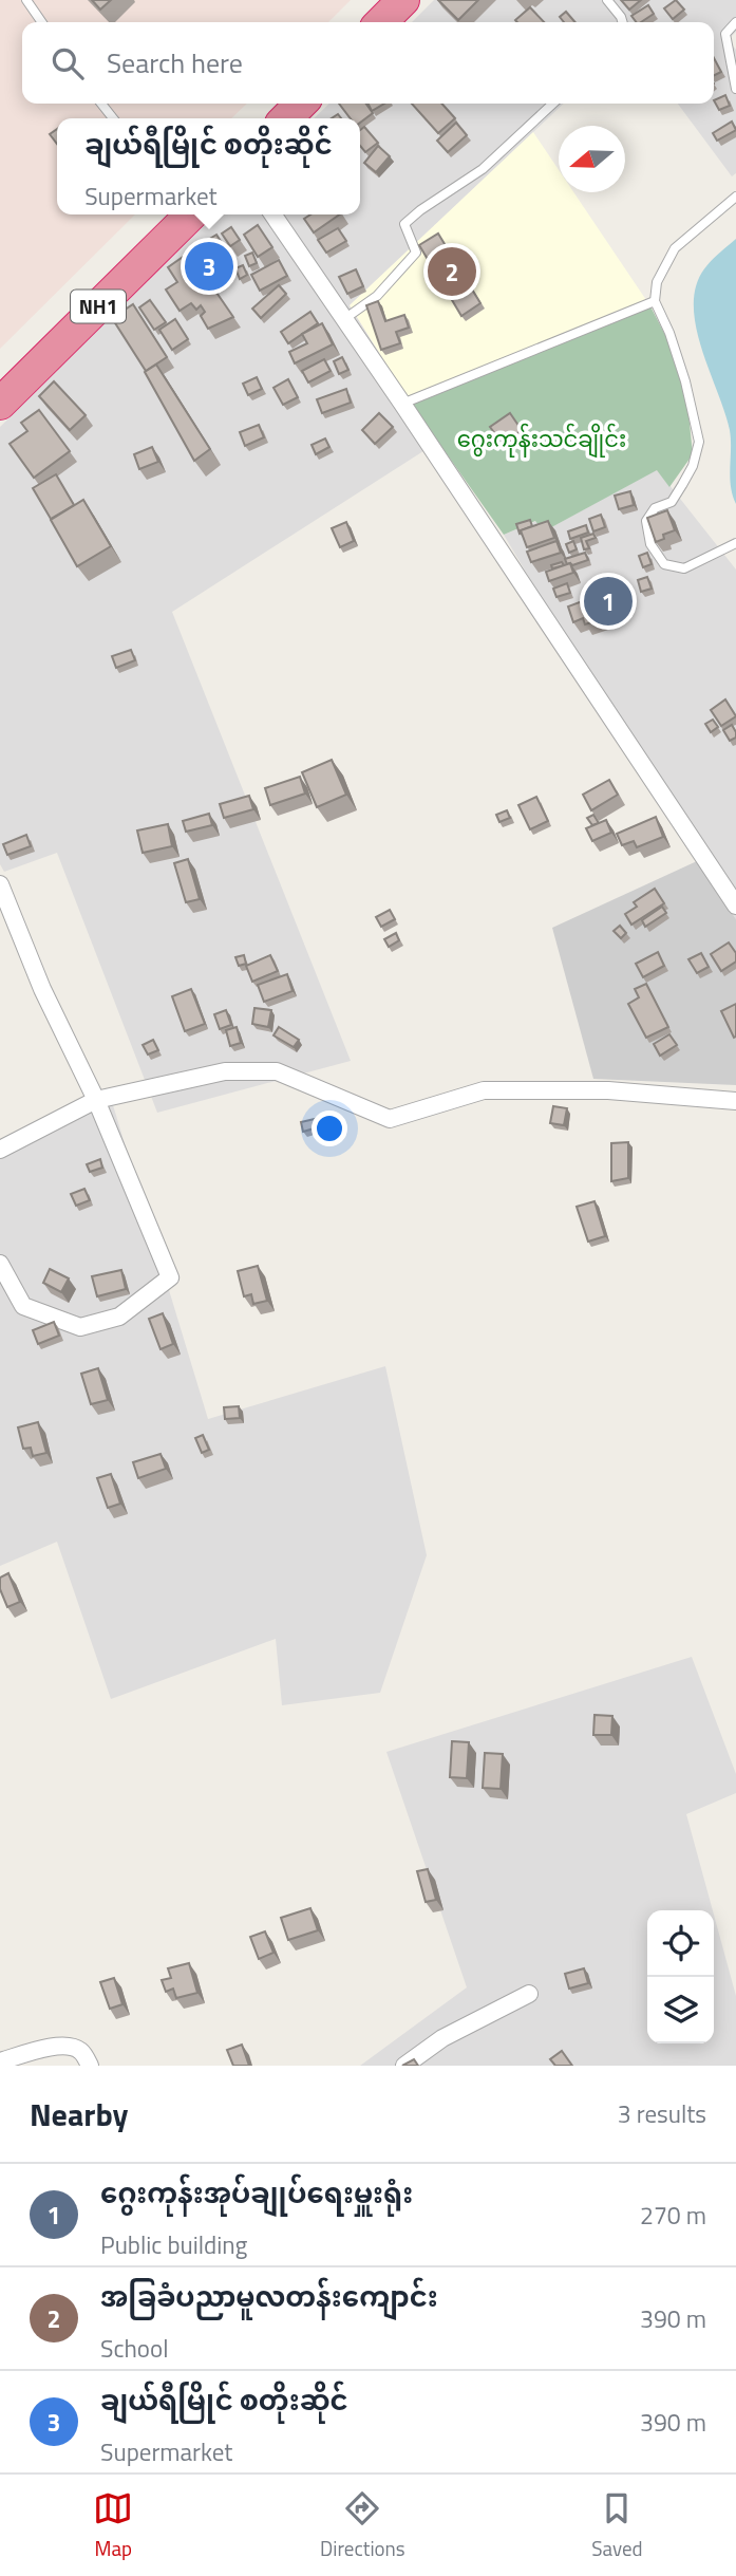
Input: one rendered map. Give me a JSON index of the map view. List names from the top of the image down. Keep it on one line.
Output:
{"streets":{"highway":["NH1"]},"parks":["ဂွေးကုန်းသင်ချိုင်း"],"north":"left","page":{"search":"Search here","popup":["ချယ်ရီမြိုင် စတိုးဆိုင်","Supermarket"],"pins":["3","2","1"],"heading":["Nearby","3 results"],"list":[{"mark":"1","name":"ဂွေးကုန်းအုပ်ချုပ်ရေးမှူးရုံး","note":"Public building","value":"270 m"},{"mark":"2","name":"အခြခံပညာမူလတန်းကျောင်း","note":"School","value":"390 m"},{"mark":"3","name":"ချယ်ရီမြိုင် စတိုးဆိုင်","note":"Supermarket","value":"390 m"}],"nav":["Map","Directions","Saved"]}}
